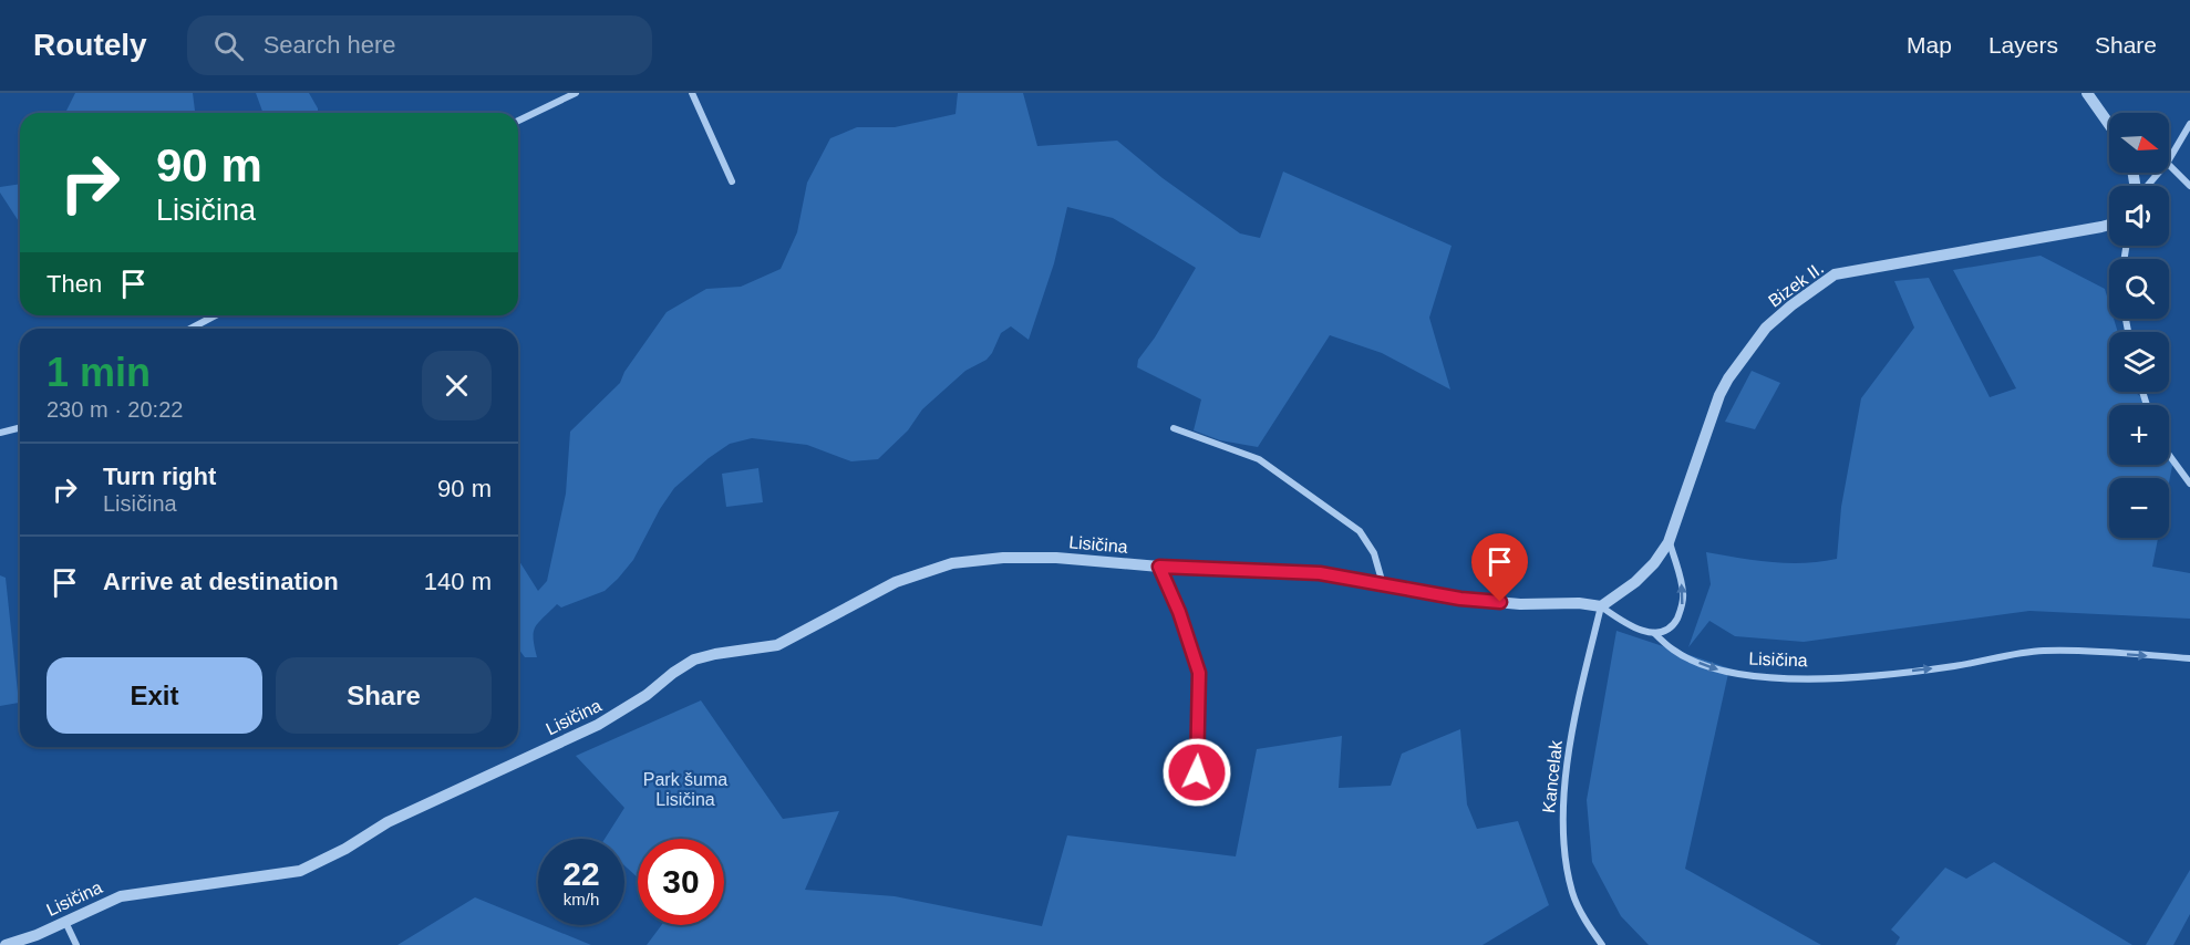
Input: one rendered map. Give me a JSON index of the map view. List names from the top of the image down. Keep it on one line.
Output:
{"streets":{"street":["Bizek II.","Lisičina","Kancelak"]},"crossings":[["Bizek II.","Lisičina"],["Bizek II.","Kancelak"],["Lisičina","Kancelak"]],"parks":["Park šuma Lisičina"],"north":"right","page":{"header":"Routely","search":"Search here","nav":["Map","Layers","Share"],"map_buttons":["+","−"],"turn":["90 m","Lisičina"],"then":"Then","heading":["1 min","230 m · 20:22"],"list":[{"name":"Turn right","note":"Lisičina","value":"90 m"},{"name":"Arrive at destination","value":"140 m"}],"buttons":["Exit","Share"],"speed":"22 km/h","limit":"30"}}
